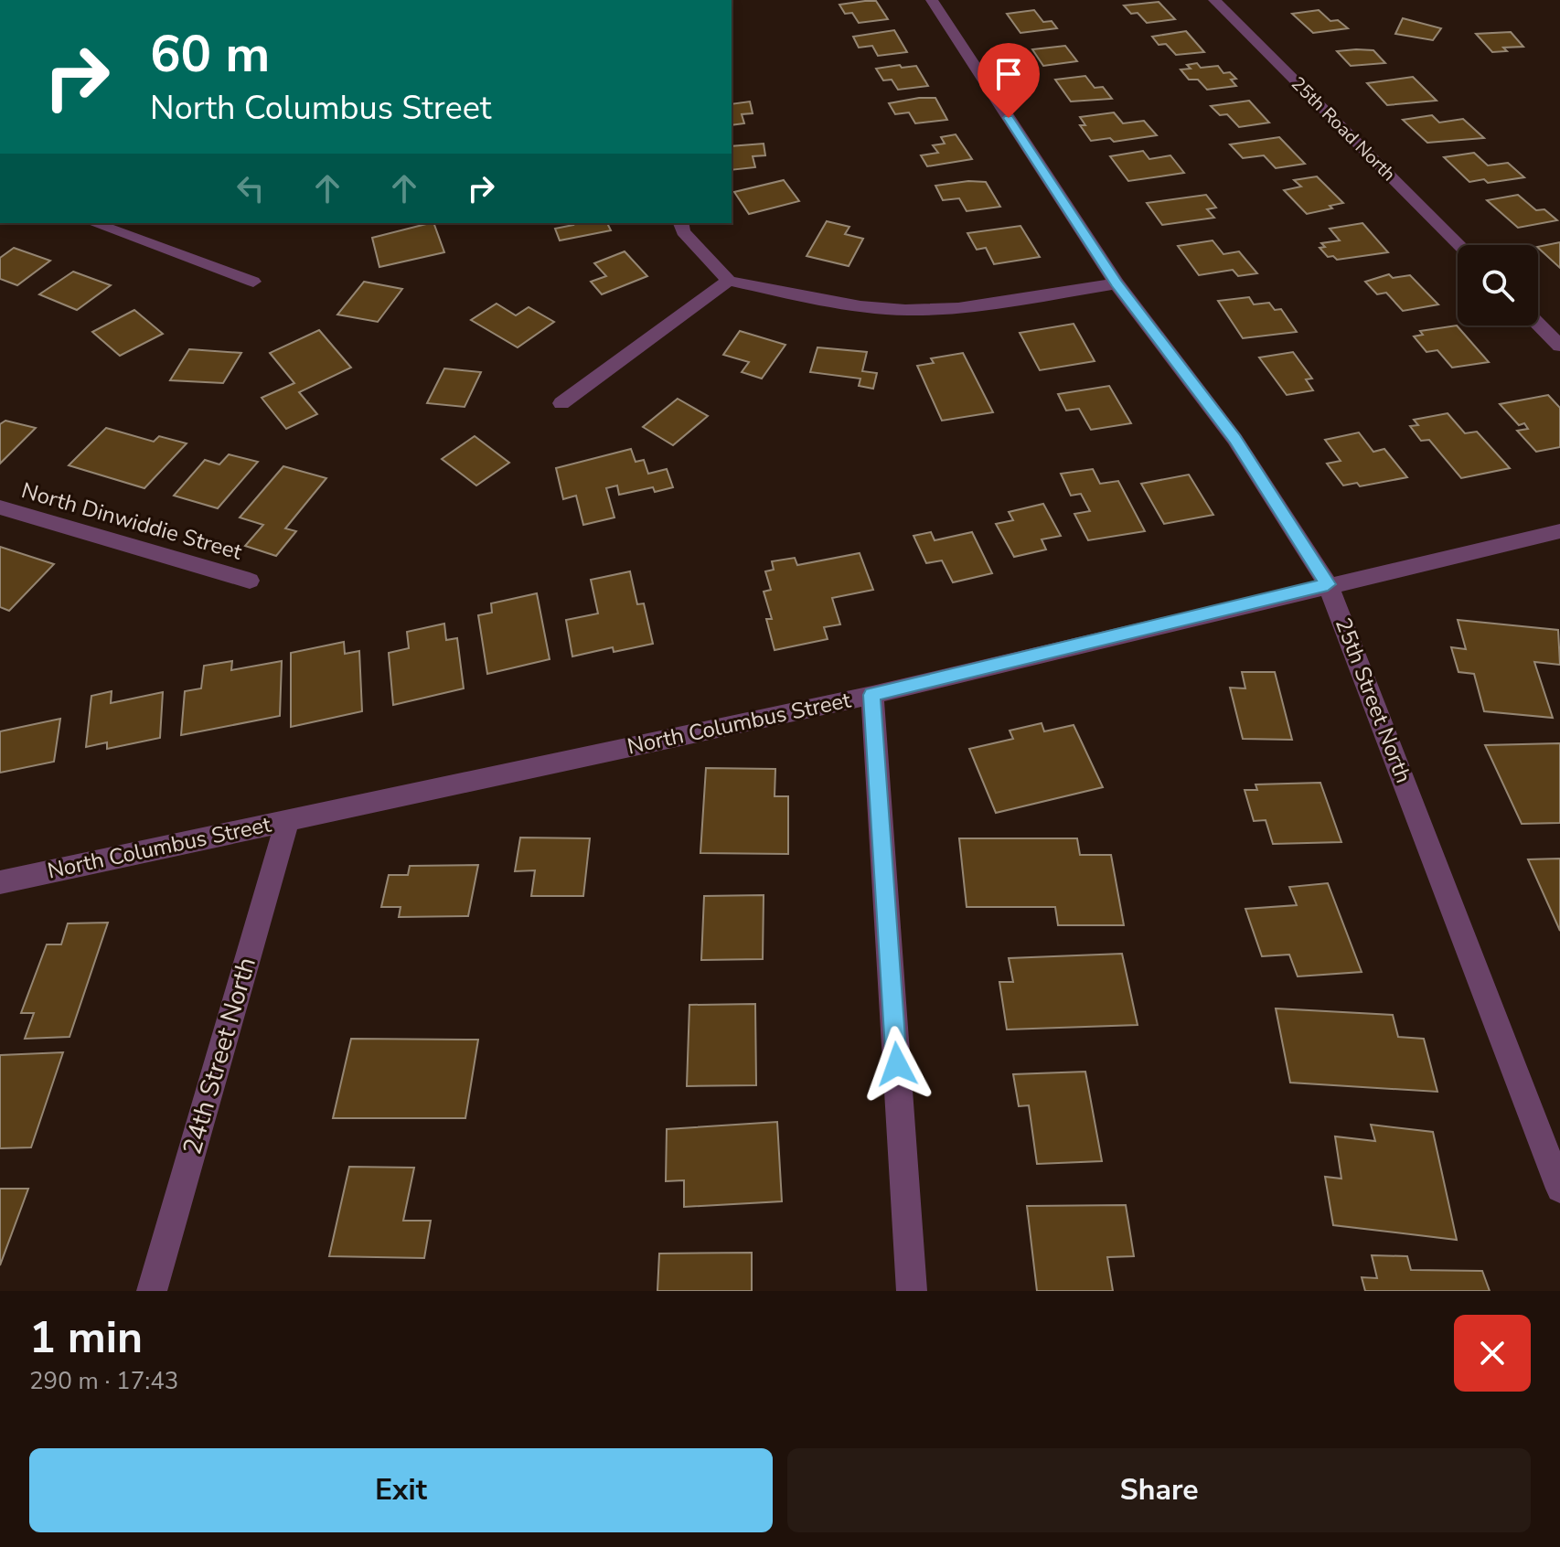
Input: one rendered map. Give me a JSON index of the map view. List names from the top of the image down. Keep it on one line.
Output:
{"streets":{"street":["25th Road North","North Dinwiddie Street","25th Street North","North Columbus Street","24th Street North"]},"crossings":[["25th Street North","North Columbus Street"],["North Columbus Street","24th Street North"]],"page":{"turn":["60 m","North Columbus Street"],"heading":["1 min","290 m · 17:43"],"buttons":["Exit","Share"]}}
